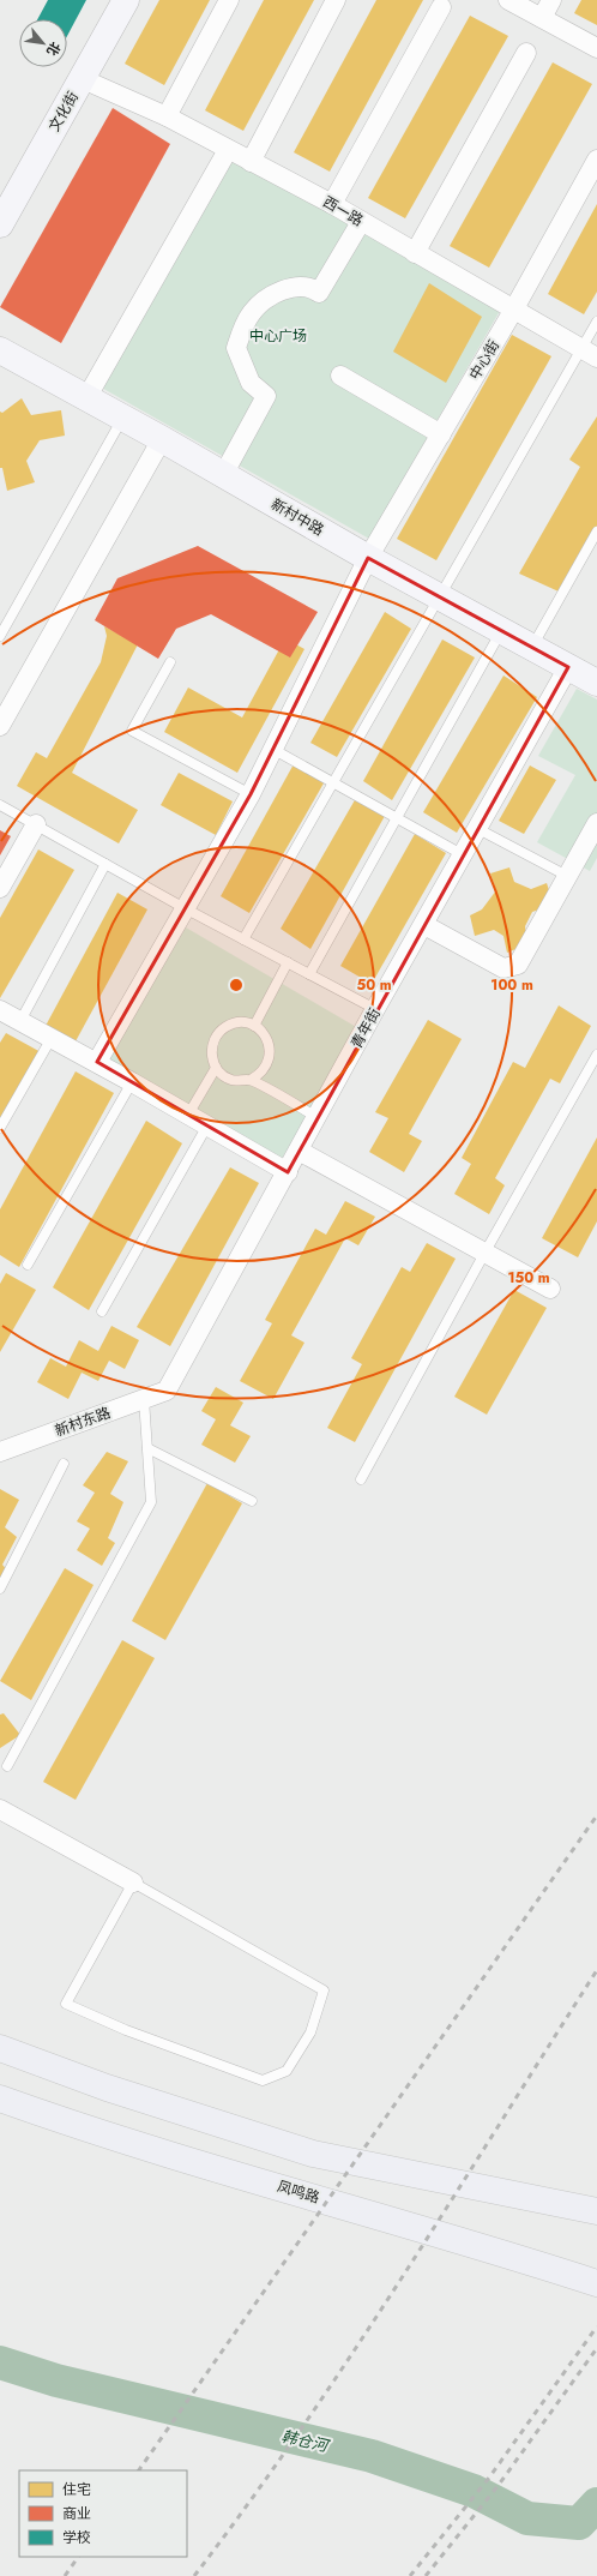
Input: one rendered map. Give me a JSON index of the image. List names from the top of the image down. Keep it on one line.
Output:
{"streets":{"main road":["凤鸣路"],"street":["文化街","西一路","中心街","新村中路","青年街","新村东路"]},"crossings":[["文化街","西一路"],["西一路","中心街"],["中心街","新村中路"],["新村中路","青年街"],["青年街","新村东路"]],"water":["韩仓河"],"parks":["中心广场"],"legend":["住宅","商业","学校"],"north":"bottom right","rings":["50 m","100 m","150 m"]}
